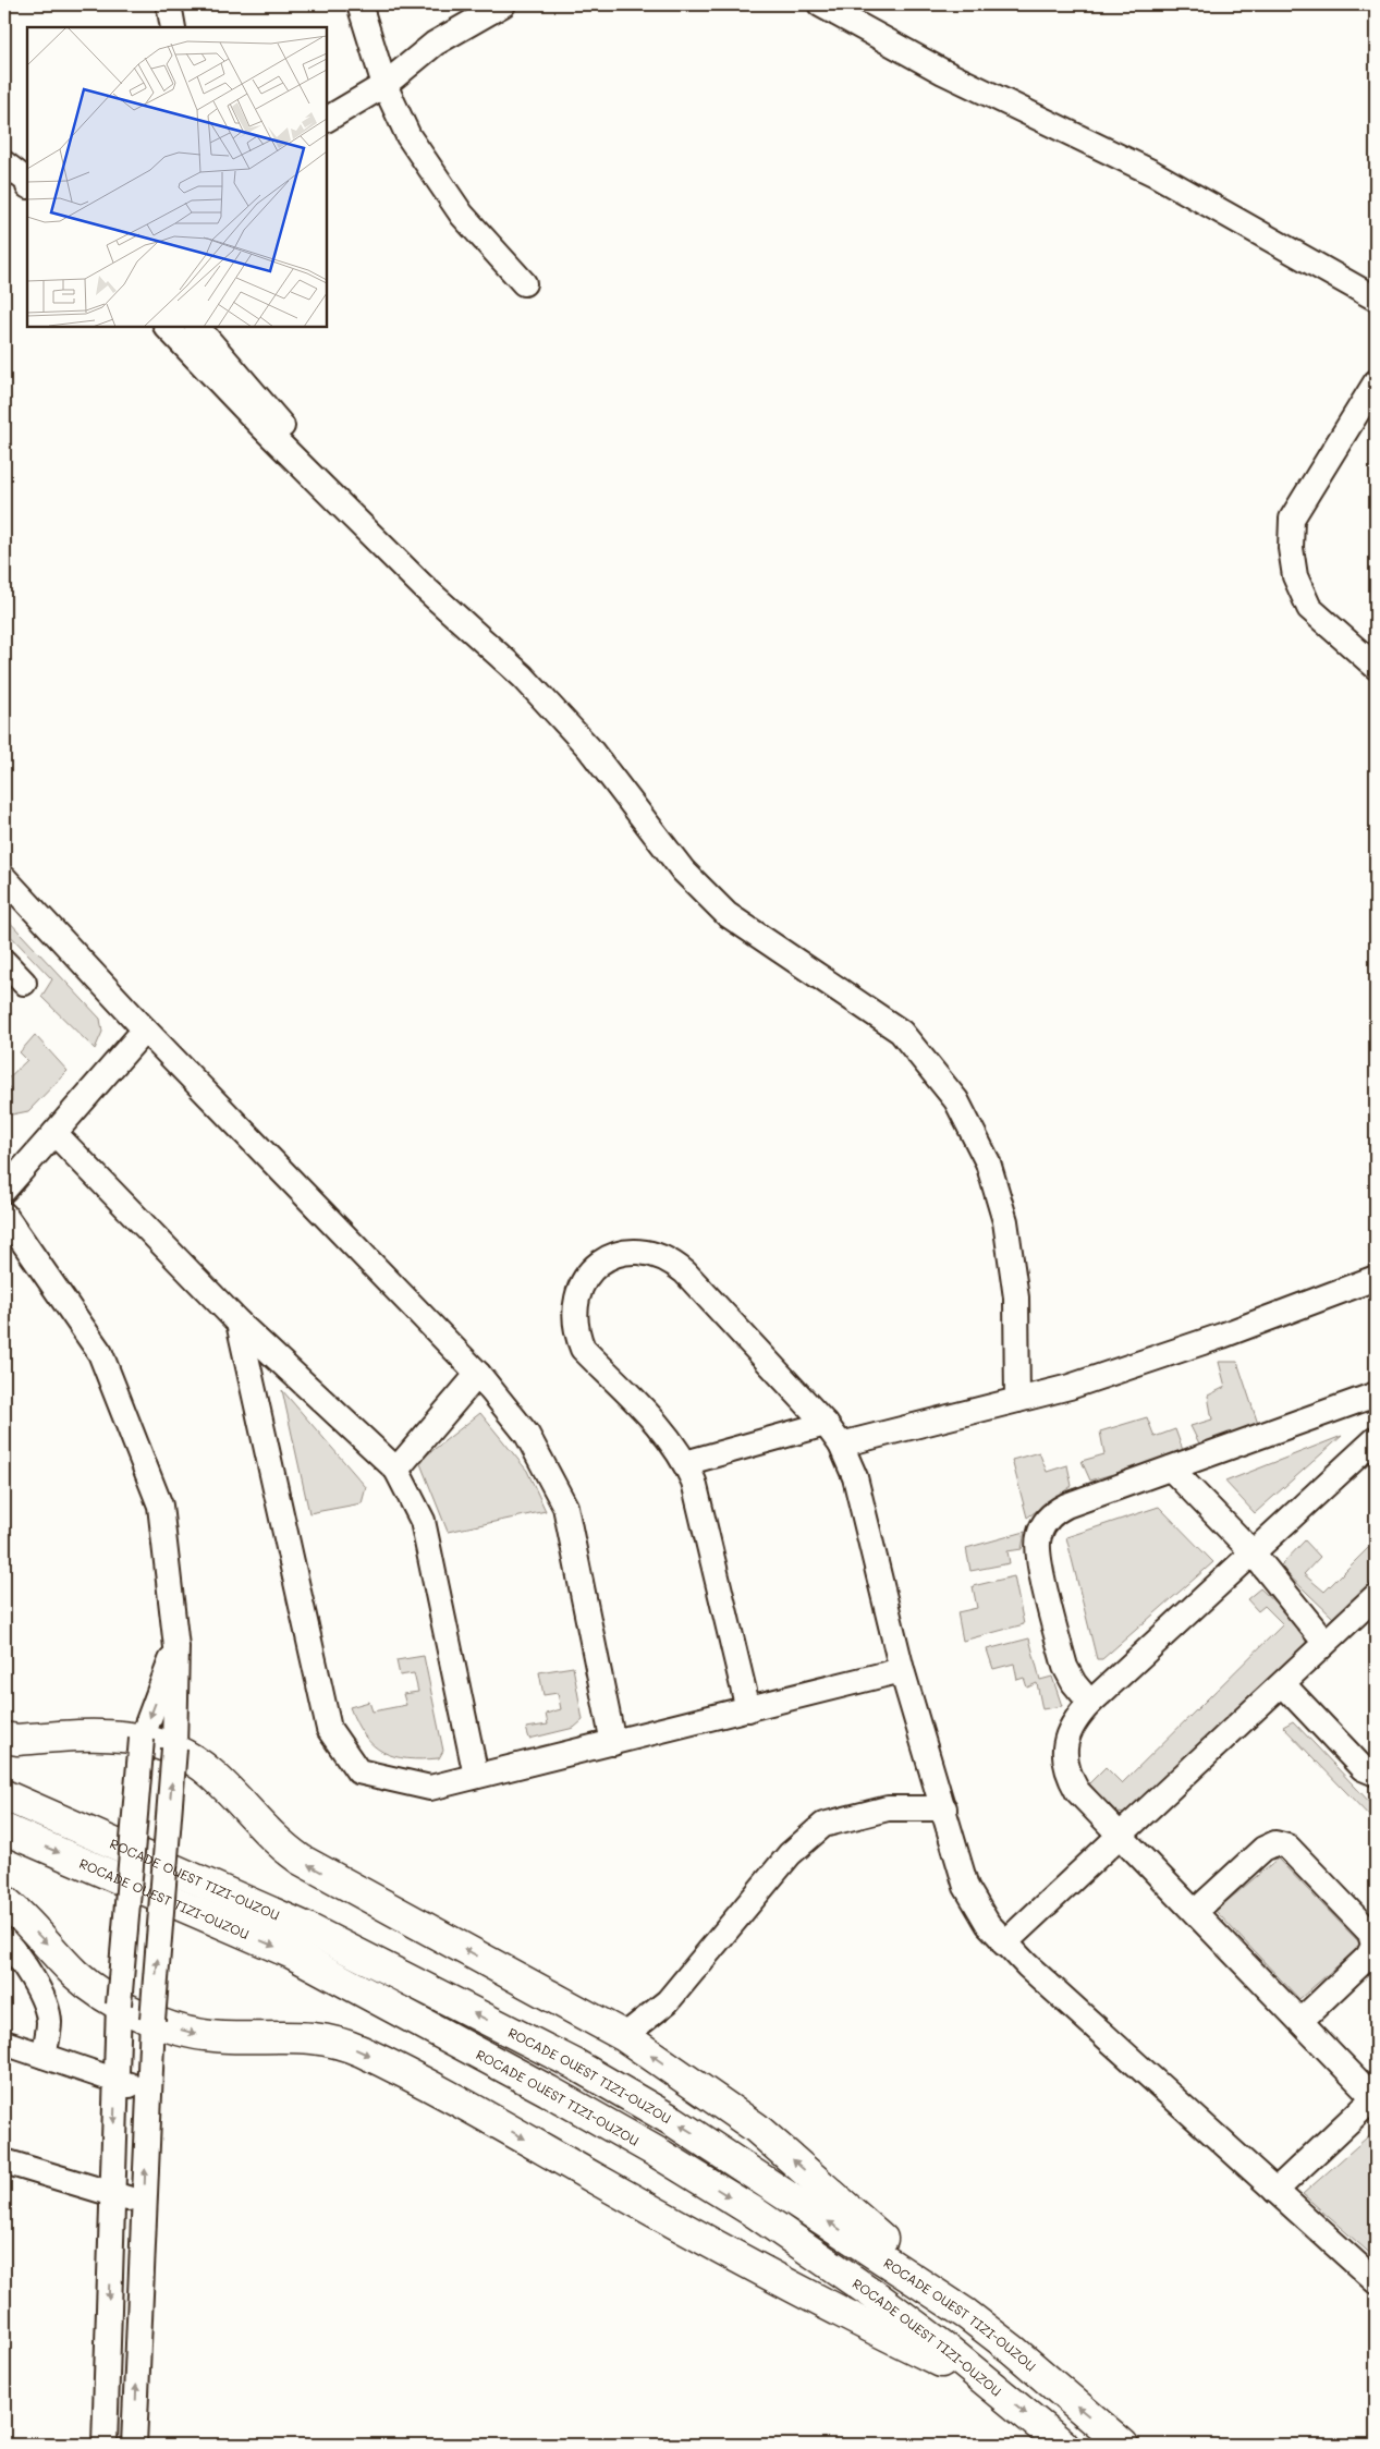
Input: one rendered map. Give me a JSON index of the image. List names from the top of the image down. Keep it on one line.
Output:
{"streets":{"highway":["ROCADE OUEST TIZI-OUZOU"]}}
